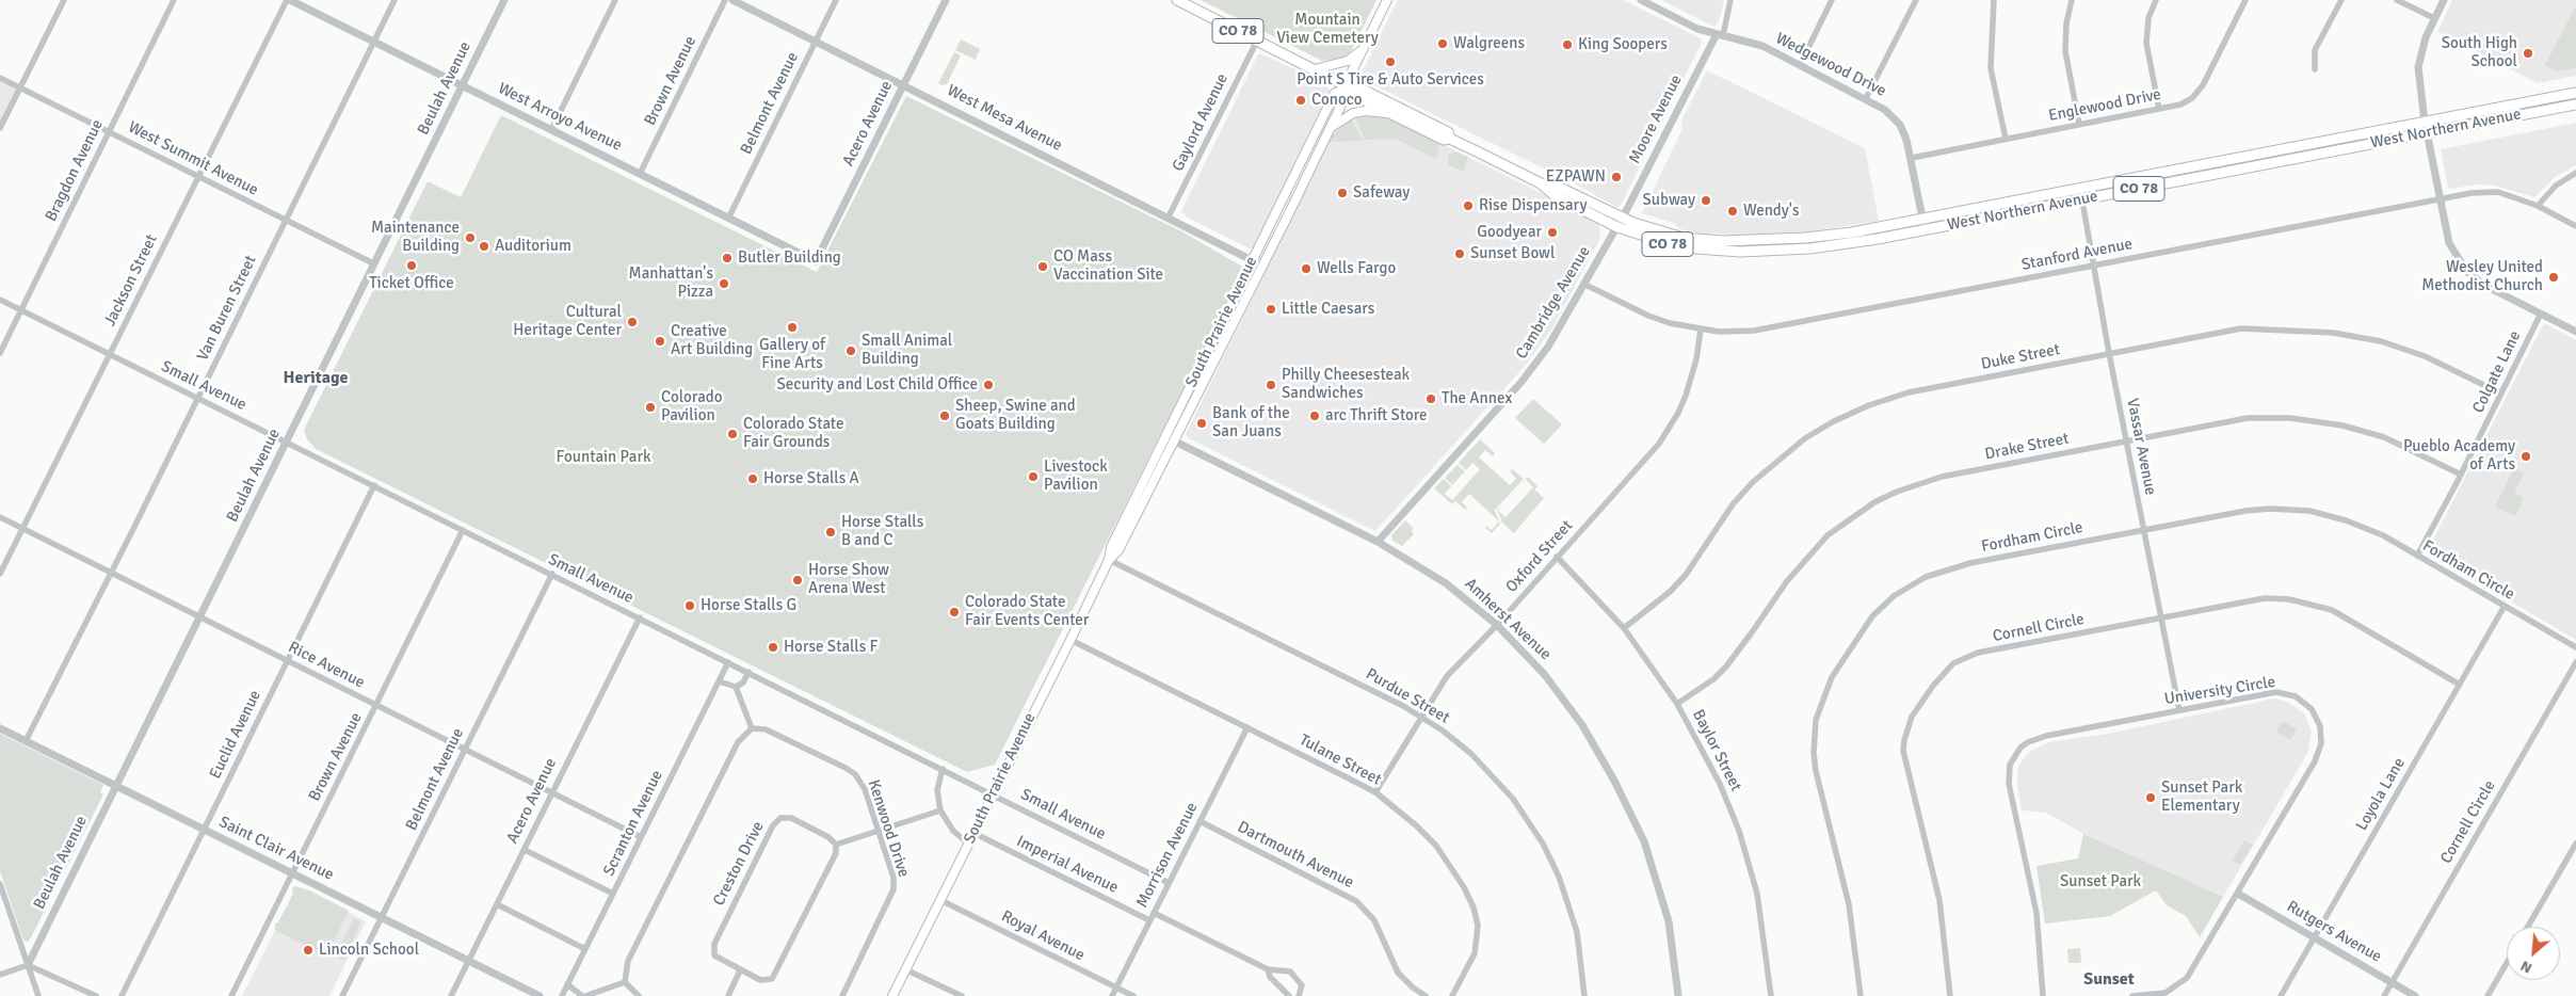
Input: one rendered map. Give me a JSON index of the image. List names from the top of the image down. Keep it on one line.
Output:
{"streets":{"main road":["CO 78","West Northern Avenue","South Prairie Avenue"],"street":["Wedgewood Drive","Brown Avenue","Beulah Avenue","Belmont Avenue","Englewood Drive","West Arroyo Avenue","West Mesa Avenue","Moore Avenue","Gaylord Avenue","Acero Avenue","West Summit Avenue","Bragdon Avenue","Stanford Avenue","Jackson Street","Cambridge Avenue","Van Buren Street","Duke Street","Colgate Lane","Small Avenue","Drake Street","Vassar Avenue","Fordham Circle","Oxford Street","Amherst Avenue","Cornell Circle","Rice Avenue","University Circle","Purdue Street","Euclid Avenue","Baylor Street","Tulane Street","Loyola Lane","Scranton Avenue","Kenwood Drive","Saint Clair Avenue","Morrison Avenue","Dartmouth Avenue","Creston Drive","Imperial Avenue","Rutgers Avenue","Royal Avenue"]},"crossings":[["Wedgewood Drive","Englewood Drive"],["Wedgewood Drive","Moore Avenue"],["Wedgewood Drive","West Northern Avenue"],["Brown Avenue","West Arroyo Avenue"],["Brown Avenue","Small Avenue"],["Brown Avenue","Rice Avenue"],["Brown Avenue","Saint Clair Avenue"],["Beulah Avenue","West Arroyo Avenue"],["Beulah Avenue","West Summit Avenue"],["Beulah Avenue","Small Avenue"],["Beulah Avenue","Rice Avenue"],["Beulah Avenue","Saint Clair Avenue"],["Belmont Avenue","West Arroyo Avenue"],["Belmont Avenue","West Mesa Avenue"],["Belmont Avenue","Small Avenue"],["Belmont Avenue","Rice Avenue"],["Belmont Avenue","Saint Clair Avenue"],["West Arroyo Avenue","Acero Avenue"],["West Arroyo Avenue","Jackson Street"],["West Arroyo Avenue","Van Buren Street"],["West Mesa Avenue","Gaylord Avenue"],["West Mesa Avenue","Acero Avenue"],["West Mesa Avenue","South Prairie Avenue"],["Moore Avenue","West Northern Avenue"],["Moore Avenue","Cambridge Avenue"],["Gaylord Avenue","West Northern Avenue"],["Acero Avenue","Small Avenue"],["Acero Avenue","Rice Avenue"],["Acero Avenue","Saint Clair Avenue"],["West Northern Avenue","Cambridge Avenue"],["West Northern Avenue","South Prairie Avenue"],["West Northern Avenue","Vassar Avenue"],["West Summit Avenue","Bragdon Avenue"],["West Summit Avenue","Jackson Street"],["West Summit Avenue","Van Buren Street"],["Bragdon Avenue","Small Avenue"],["Stanford Avenue","Cambridge Avenue"],["Stanford Avenue","Vassar Avenue"],["Stanford Avenue","Oxford Street"],["Jackson Street","Small Avenue"],["Jackson Street","Rice Avenue"],["Cambridge Avenue","Amherst Avenue"],["Van Buren Street","Small Avenue"],["Van Buren Street","Rice Avenue"],["Van Buren Street","Saint Clair Avenue"],["South Prairie Avenue","Small Avenue"],["South Prairie Avenue","Amherst Avenue"],["South Prairie Avenue","Purdue Street"],["South Prairie Avenue","Tulane Street"],["South Prairie Avenue","Imperial Avenue"],["South Prairie Avenue","Royal Avenue"],["Duke Street","Colgate Lane"],["Duke Street","Vassar Avenue"],["Duke Street","Baylor Street"],["Colgate Lane","Drake Street"],["Colgate Lane","Fordham Circle"],["Small Avenue","Euclid Avenue"],["Small Avenue","Scranton Avenue"],["Small Avenue","Morrison Avenue"],["Drake Street","Vassar Avenue"],["Drake Street","Baylor Street"],["Vassar Avenue","Fordham Circle"],["Vassar Avenue","Cornell Circle"],["Vassar Avenue","University Circle"],["Fordham Circle","Loyola Lane"],["Oxford Street","Amherst Avenue"],["Oxford Street","Purdue Street"],["Oxford Street","Baylor Street"],["Oxford Street","Tulane Street"],["Cornell Circle","Loyola Lane"],["Cornell Circle","Rutgers Avenue"],["Rice Avenue","Euclid Avenue"],["Rice Avenue","Scranton Avenue"],["University Circle","Rutgers Avenue"],["Euclid Avenue","Saint Clair Avenue"],["Tulane Street","Morrison Avenue"],["Loyola Lane","Rutgers Avenue"],["Morrison Avenue","Dartmouth Avenue"],["Morrison Avenue","Imperial Avenue"],["Morrison Avenue","Royal Avenue"]],"districts":["Heritage","Sunset"],"parks":["Mountain View Cemetery","Fountain Park","Sunset Park"],"places":["Walgreens","King Soopers","South High School","Point S Tire & Auto Services","Conoco","EZPAWN","Safeway","Subway","Rise Dispensary","Wendy's","Goodyear","Maintenance Building","Auditorium","Sunset Bowl","Butler Building","Ticket Office","CO Mass Vaccination Site","Wells Fargo","Wesley United Methodist Church","Manhattan's Pizza","Little Caesars","Cultural Heritage Center","Gallery of Fine Arts","Creative Art Building","Small Animal Building","Security and Lost Child Office","Philly Cheesesteak Sandwiches","The Annex","Colorado Pavilion","Sheep, Swine and Goats Building","arc Thrift Store","Bank of the San Juans","Colorado State Fair Grounds","Pueblo Academy of Arts","Livestock Pavilion","Horse Stalls A","Horse Stalls B and C","Horse Show Arena West","Horse Stalls G","Colorado State Fair Events Center","Horse Stalls F","Sunset Park Elementary","Lincoln School"],"north":"bottom left"}
